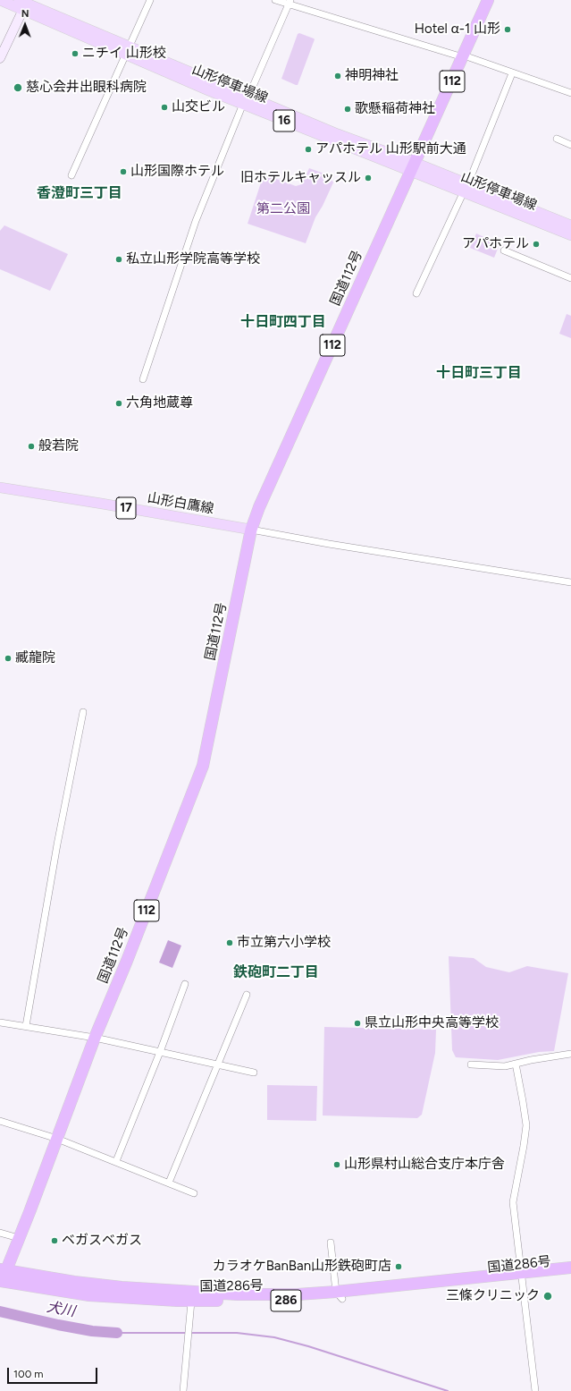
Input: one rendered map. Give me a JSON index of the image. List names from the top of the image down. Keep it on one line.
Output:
{"streets":{"highway":["112","国道112号","国道286号","286"],"main road":["山形停車場線","16","山形白鷹線","17"]},"crossings":[["山形停車場線","国道112号"],["国道112号","山形白鷹線"],["国道112号","国道286号"]],"districts":["香澄町三丁目","十日町四丁目","十日町三丁目","鉄砲町二丁目"],"water":["犬川"],"parks":["第二公園"],"places":["Hotel α-1 山形","ニチイ 山形校","神明神社","慈心会井出眼科病院","山交ビル","歌懸稲荷神社","アパホテル 山形駅前大通","山形国際ホテル","旧ホテルキャッスル","アパホテル","私立山形学院高等学校","六角地蔵尊","般若院","臧龍院","市立第六小学校","県立山形中央高等学校","山形県村山総合支庁本庁舎","ベガスベガス","カラオケBanBan山形鉄砲町店","三條クリニック"],"scale_bar":"100 m","north":"top"}
